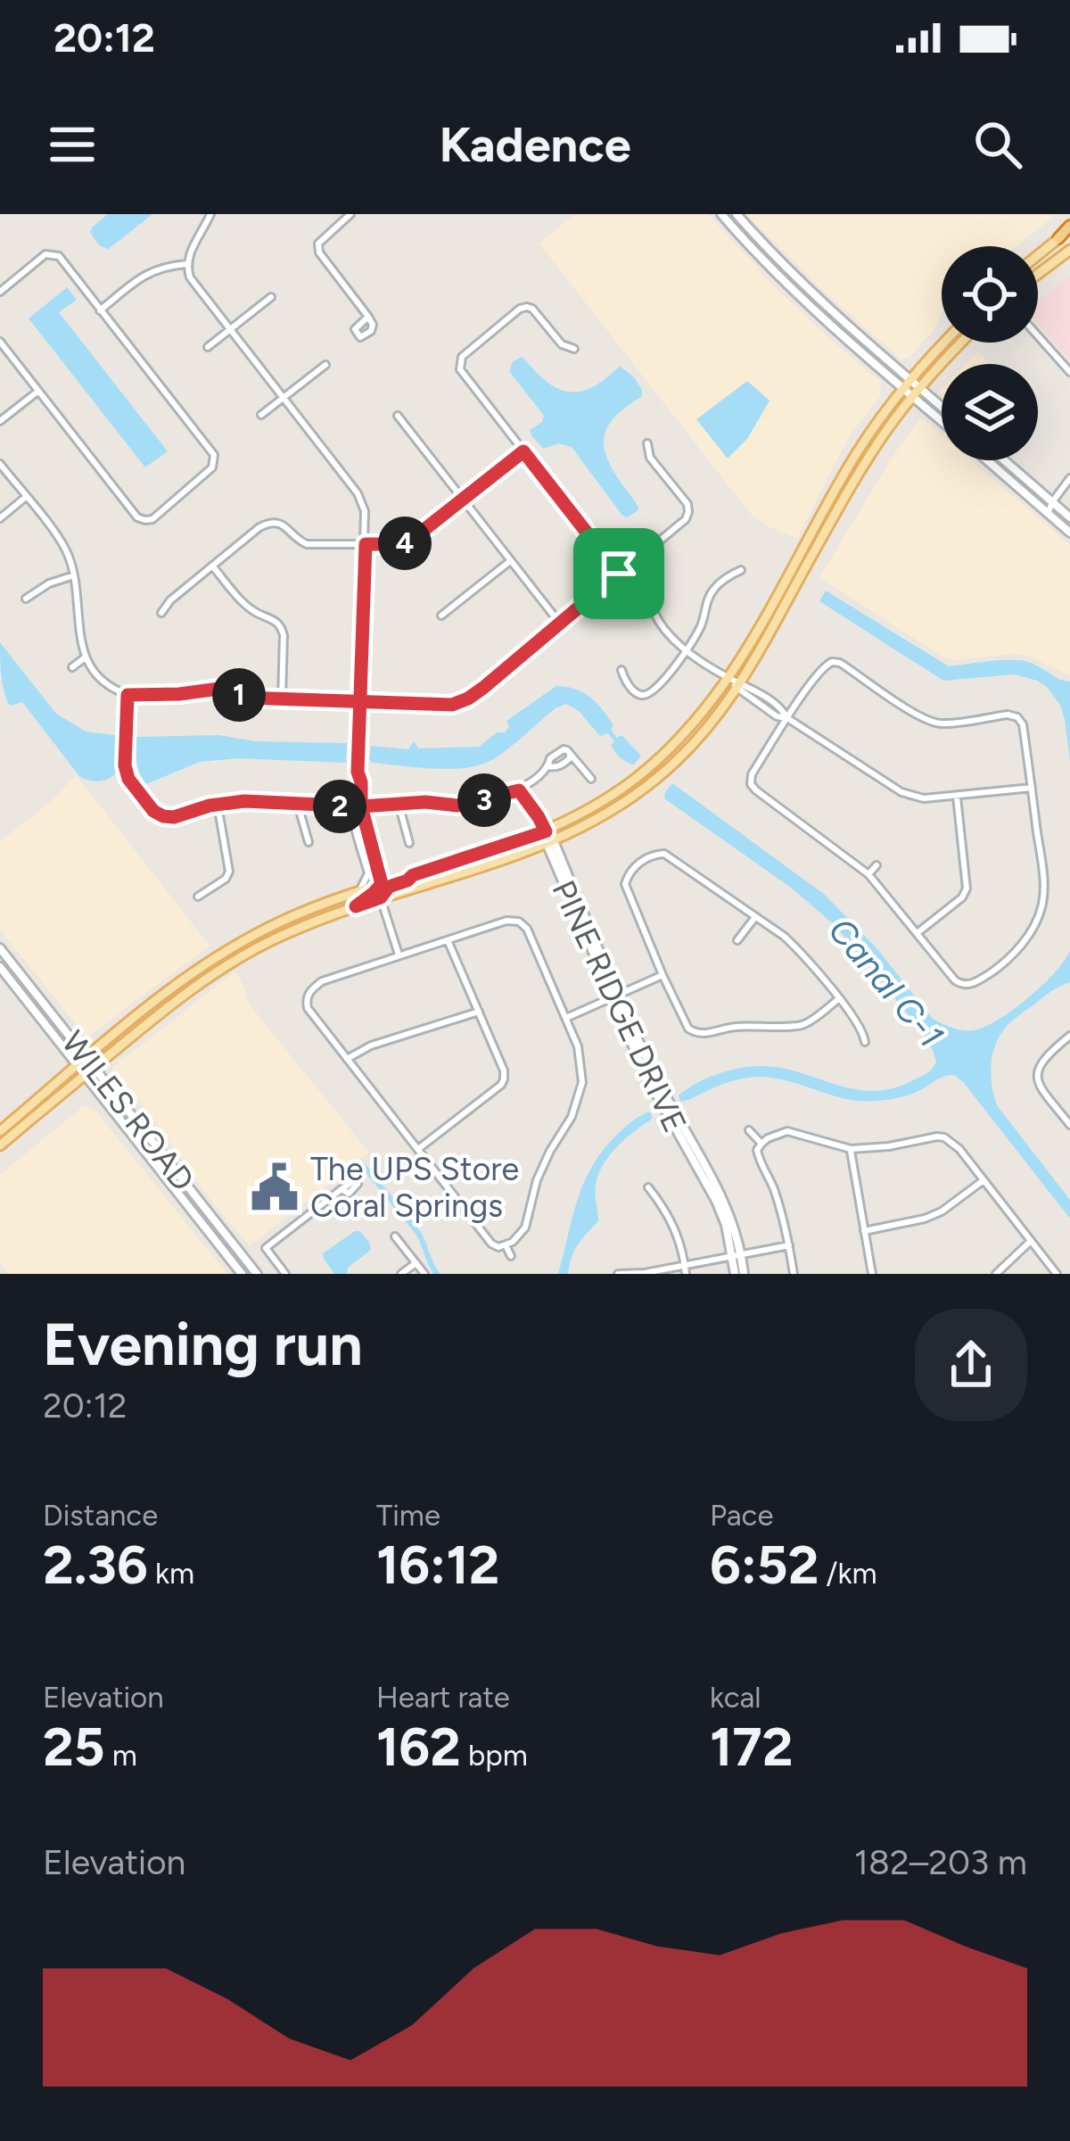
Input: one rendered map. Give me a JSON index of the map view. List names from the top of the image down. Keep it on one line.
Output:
{"streets":{"street":["PINE RIDGE DRIVE","WILES ROAD"]},"water":["Canal C-1"],"places":{"public building":["The UPS Store Coral Springs"]},"page":{"status":"20:12","header":"Kadence","pins":["4","1","3","2"],"heading":["Evening run","20:12"],"stats":[["Distance","2.36 km"],["Time","16:12"],["Pace","6:52 /km"],["Elevation","25 m"],["Heart rate","162 bpm"],["kcal","172"]],"chart":["Elevation","182–203 m"]}}
